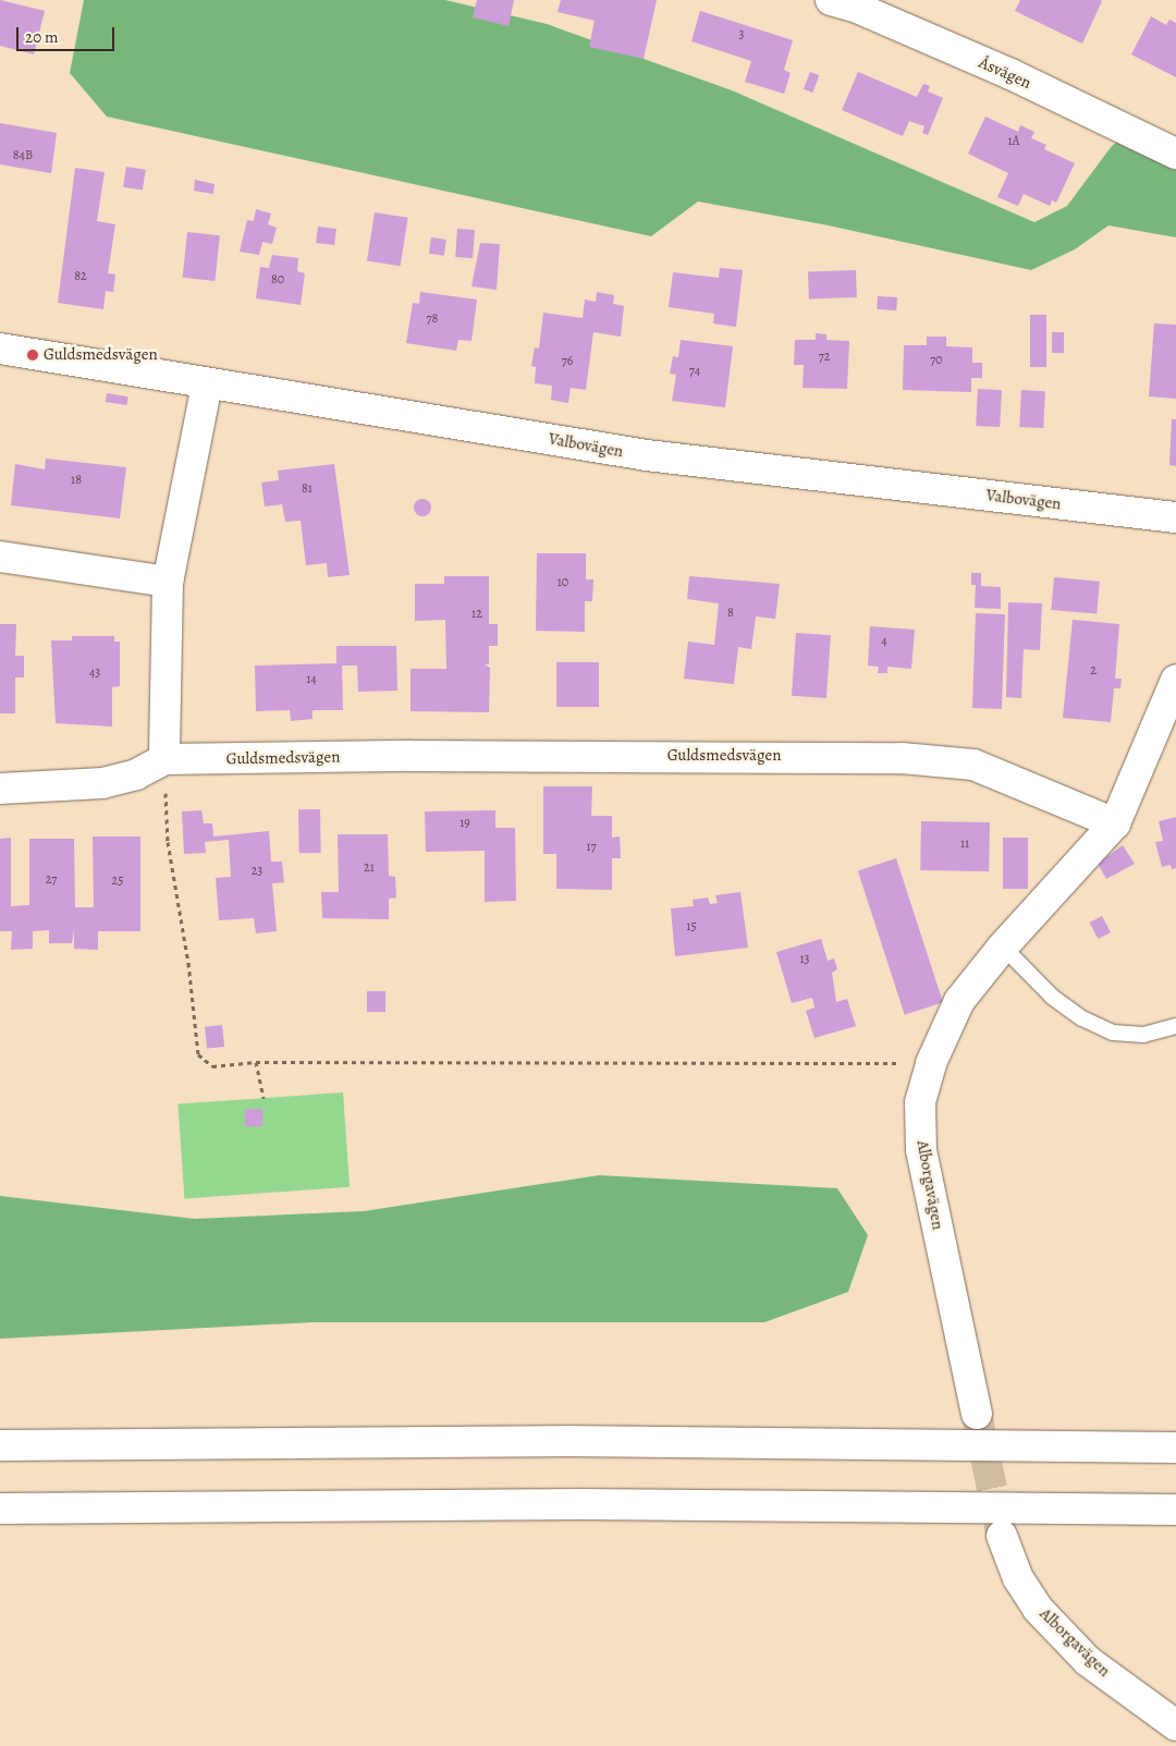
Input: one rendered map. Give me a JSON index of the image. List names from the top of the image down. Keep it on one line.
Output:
{"streets":{"main road":["Åsvägen","Valbovägen","Guldsmedsvägen","Alborgavägen"]},"crossings":[["Guldsmedsvägen","Alborgavägen"]],"places":["Guldsmedsvägen"],"house_numbers":["3","1A","84B","82","80","78","72","70","76","74","18","81","10","8","12","4","2","43","14","19","11","17","21","23","27","25","15","13"],"scale_bar":"20 m"}
